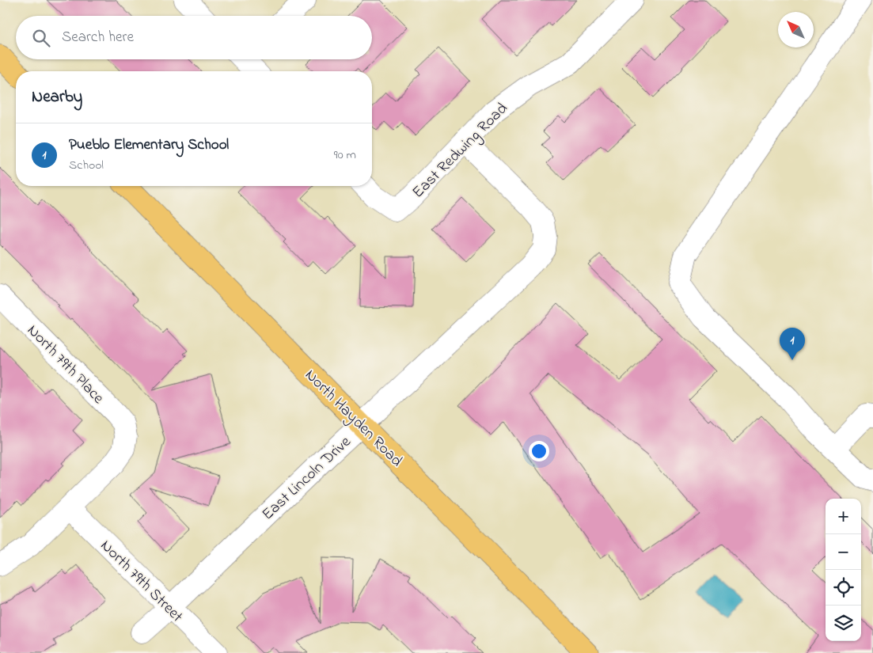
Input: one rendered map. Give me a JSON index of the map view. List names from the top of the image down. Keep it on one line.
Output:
{"streets":{"main road":["North Hayden Road"],"street":["East Redwing Road","North 79th Place","East Lincoln Drive","North 79th Street"]},"crossings":[["East Redwing Road","East Lincoln Drive"],["North 79th Place","North 79th Street"],["North Hayden Road","East Lincoln Drive"],["East Lincoln Drive","North 79th Street"]],"north":"top left","page":{"search":"Search here","heading":"Nearby","list":[{"mark":"1","name":"Pueblo Elementary School","note":"School","value":"90 m"}],"pins":"1","map_buttons":["+","−"]}}
